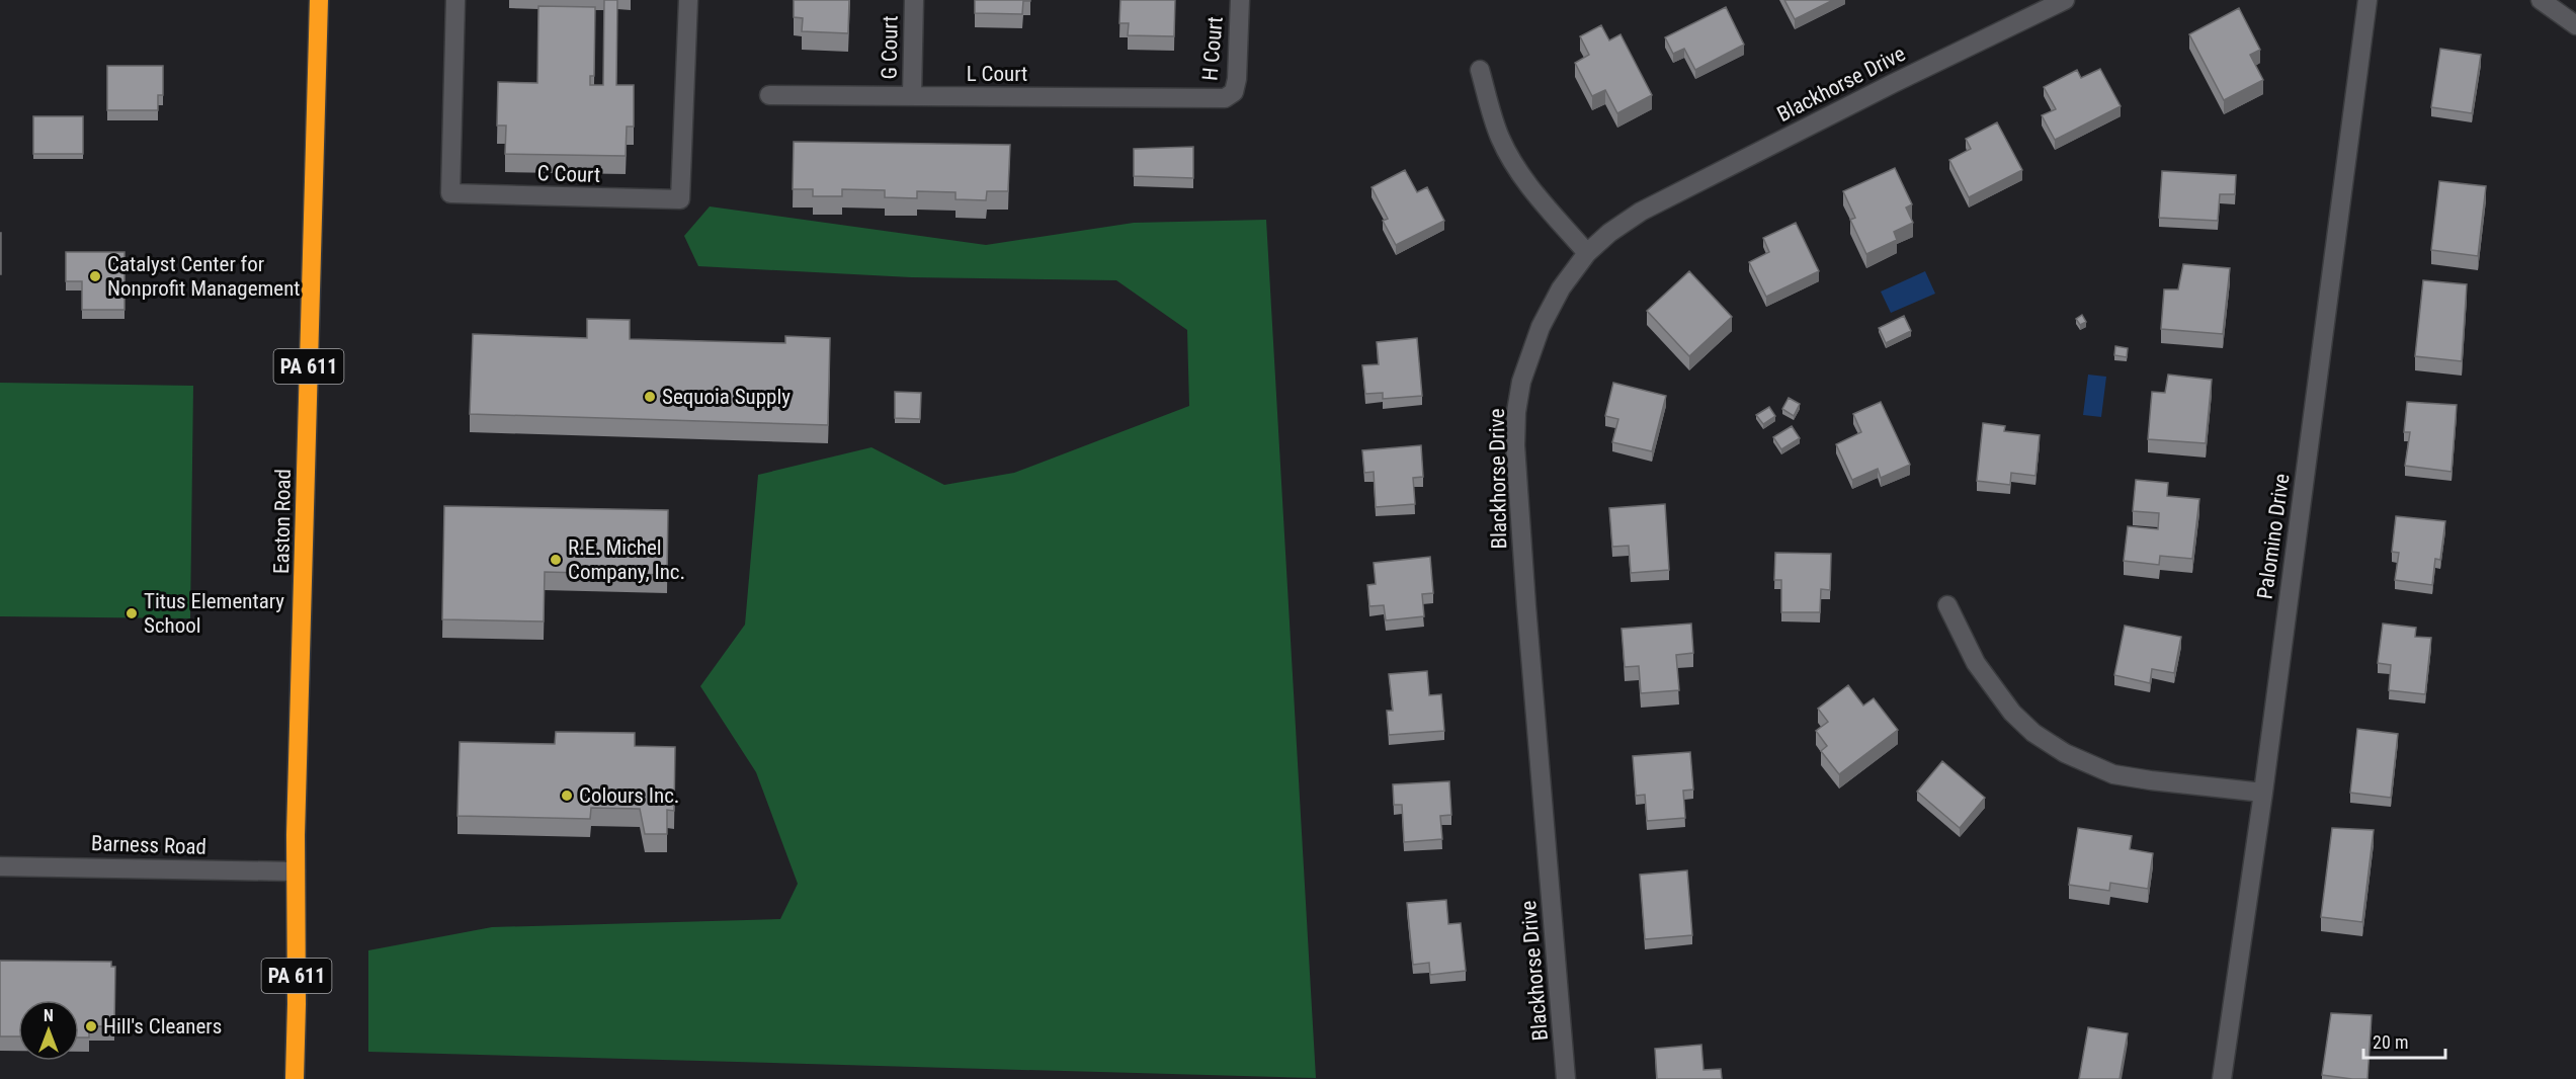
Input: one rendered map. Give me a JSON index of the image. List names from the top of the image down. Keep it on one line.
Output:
{"streets":{"highway":["PA 611","Easton Road"],"street":["G Court","H Court","L Court","Blackhorse Drive","C Court","Palomino Drive","Barness Road"]},"crossings":[["G Court","L Court"],["H Court","L Court"],["Easton Road","Barness Road"]],"places":["Catalyst Center for Nonprofit Management","Sequoia Supply","R.E. Michel Company, Inc.","Titus Elementary School","Colours Inc.","Hill's Cleaners"],"scale_bar":"20 m","north":"top"}
